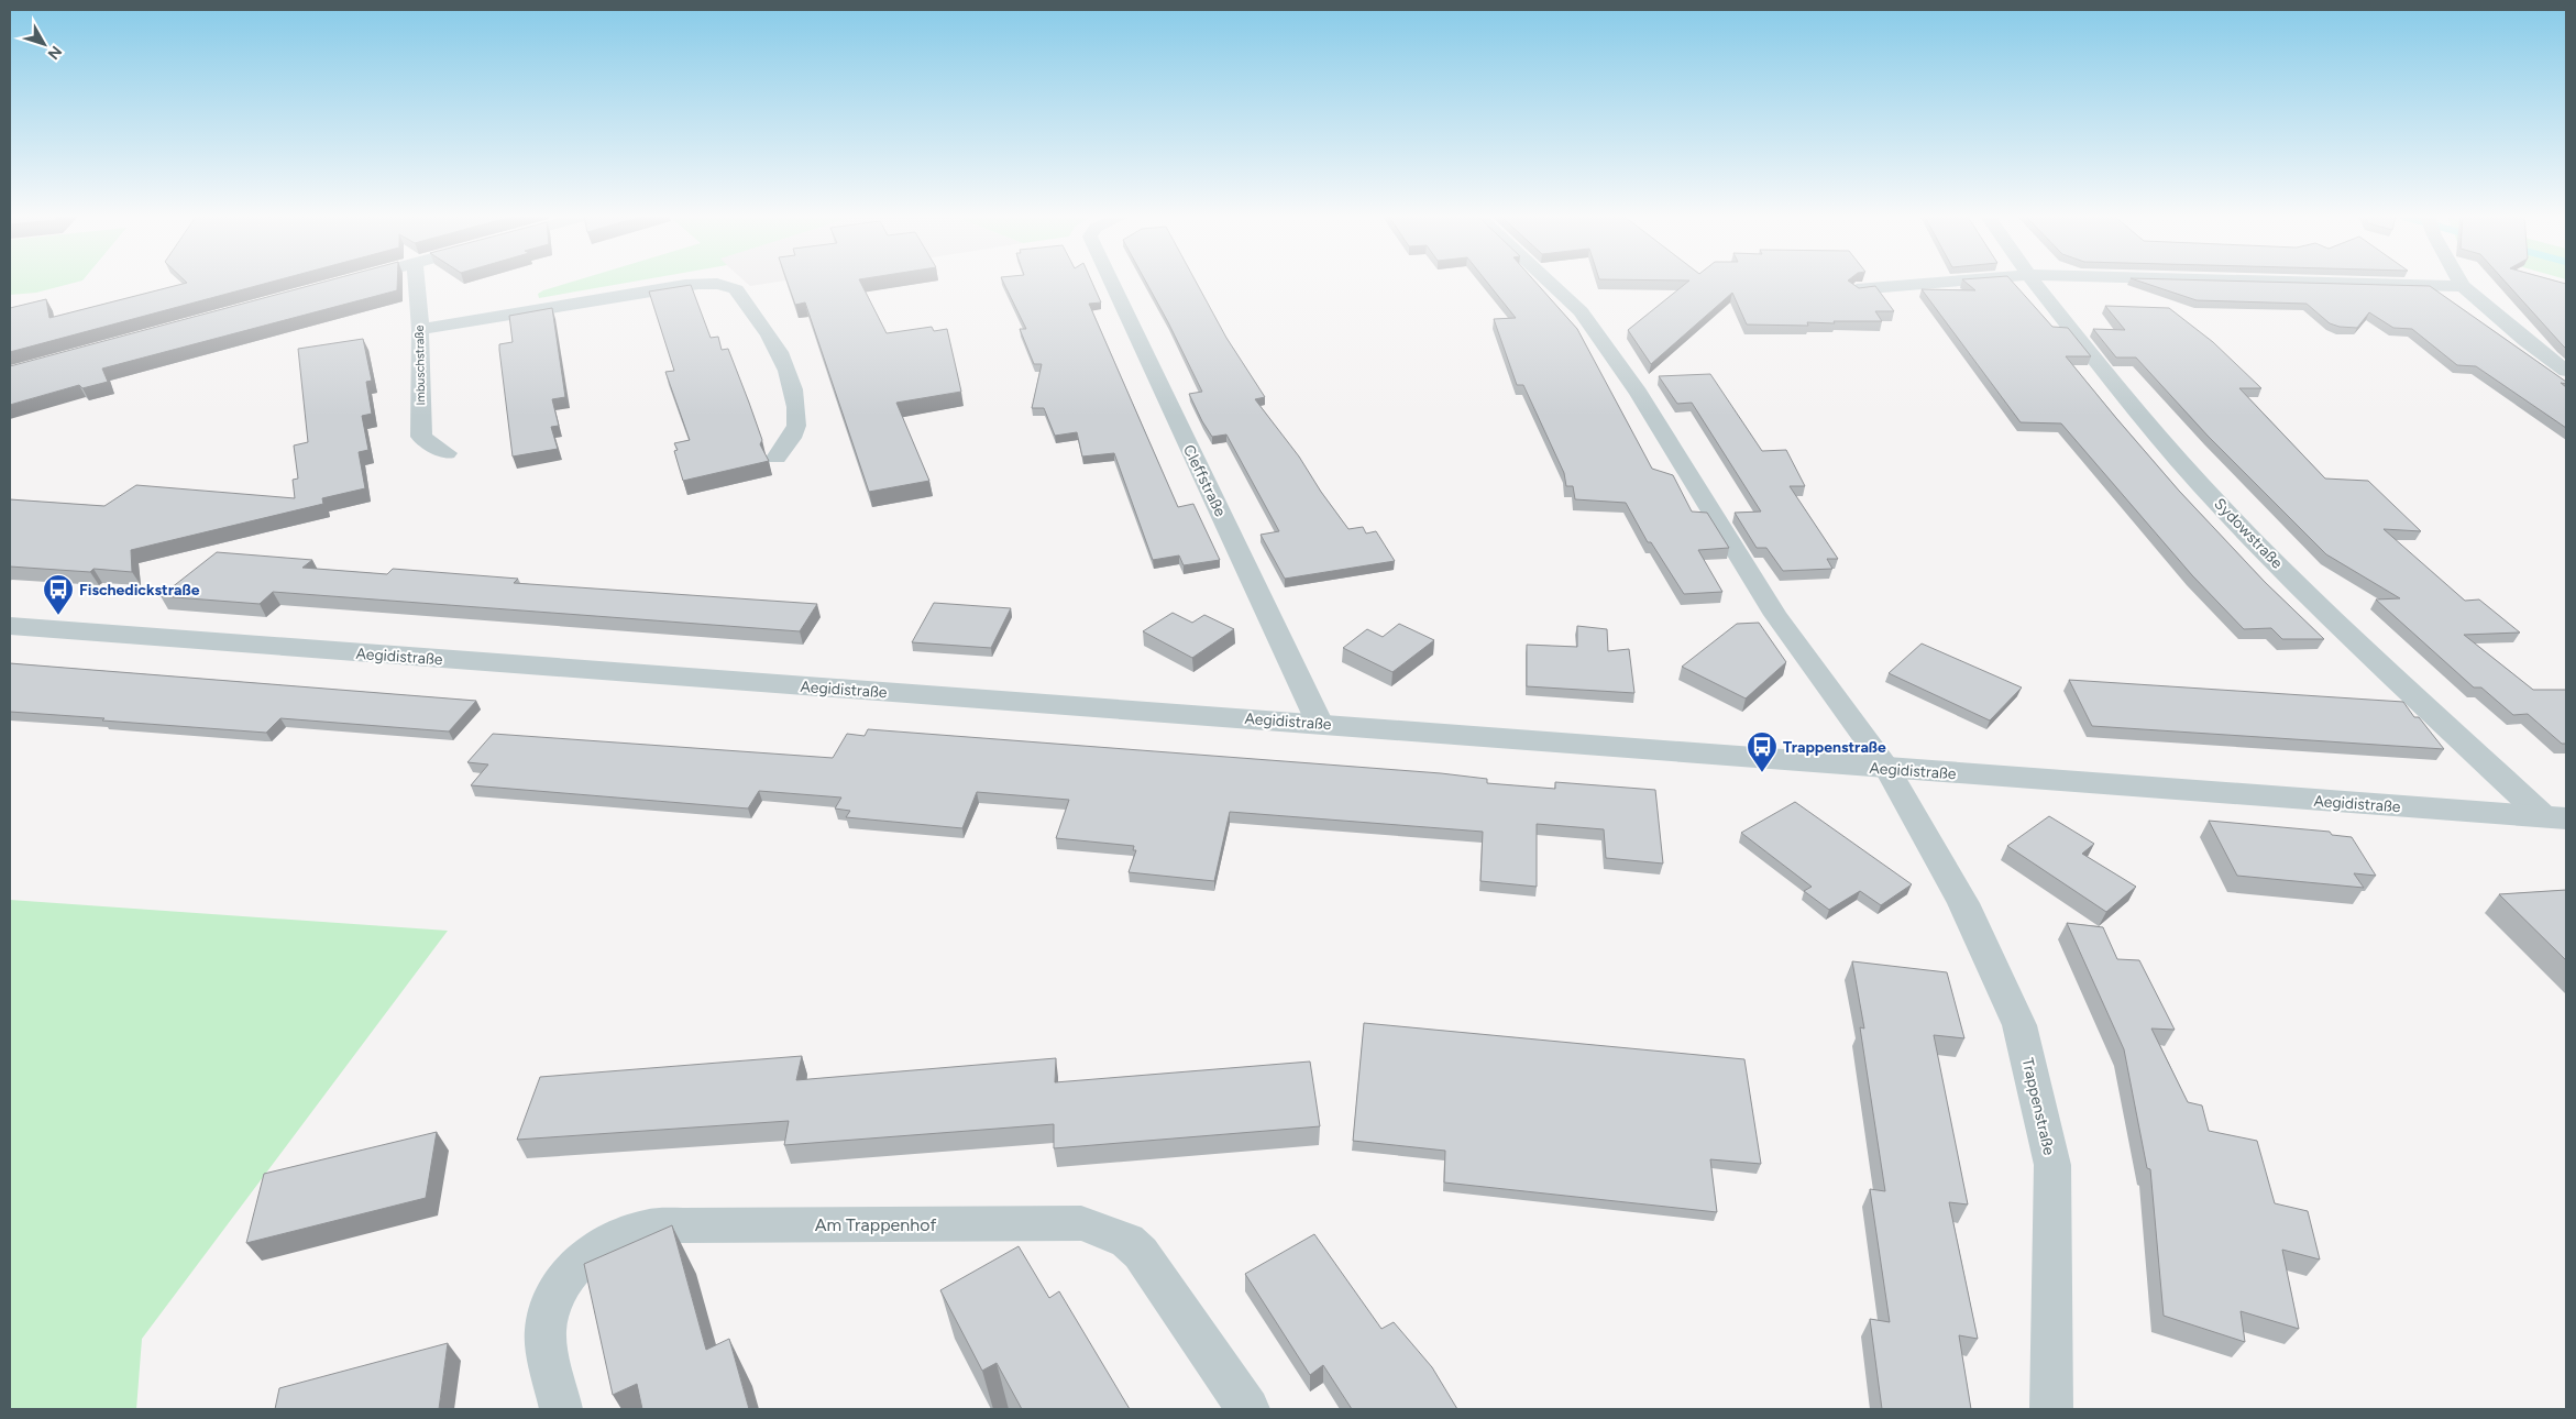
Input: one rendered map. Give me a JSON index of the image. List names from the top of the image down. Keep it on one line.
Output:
{"streets":{"street":["Imbuschstraße","Cleffstraße","Sydowstraße","Aegidistraße","Trappenstraße","Am Trappenhof"]},"crossings":[["Cleffstraße","Aegidistraße"],["Sydowstraße","Aegidistraße"],["Aegidistraße","Trappenstraße"]],"places":{"bus stop":["Fischedickstraße","Trappenstraße"]},"north":"bottom right"}
